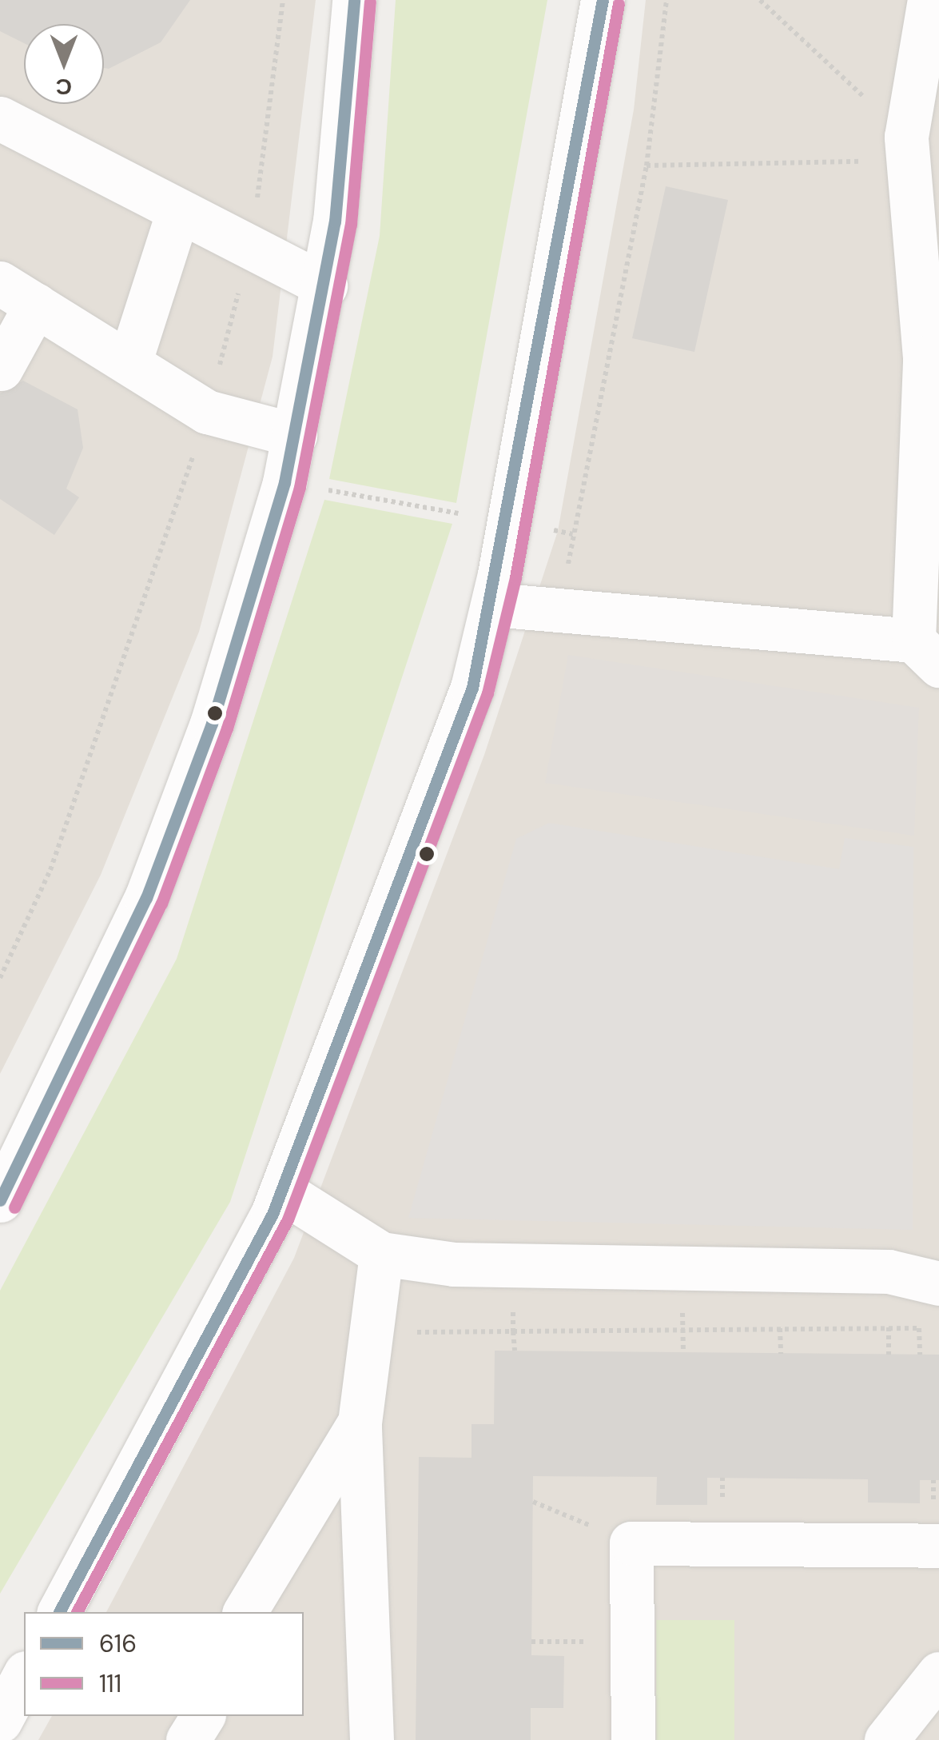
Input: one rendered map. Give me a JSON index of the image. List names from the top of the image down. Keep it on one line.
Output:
{"lines":["transit line 616","transit line 111"],"legend":["616","111"],"north":"bottom"}
